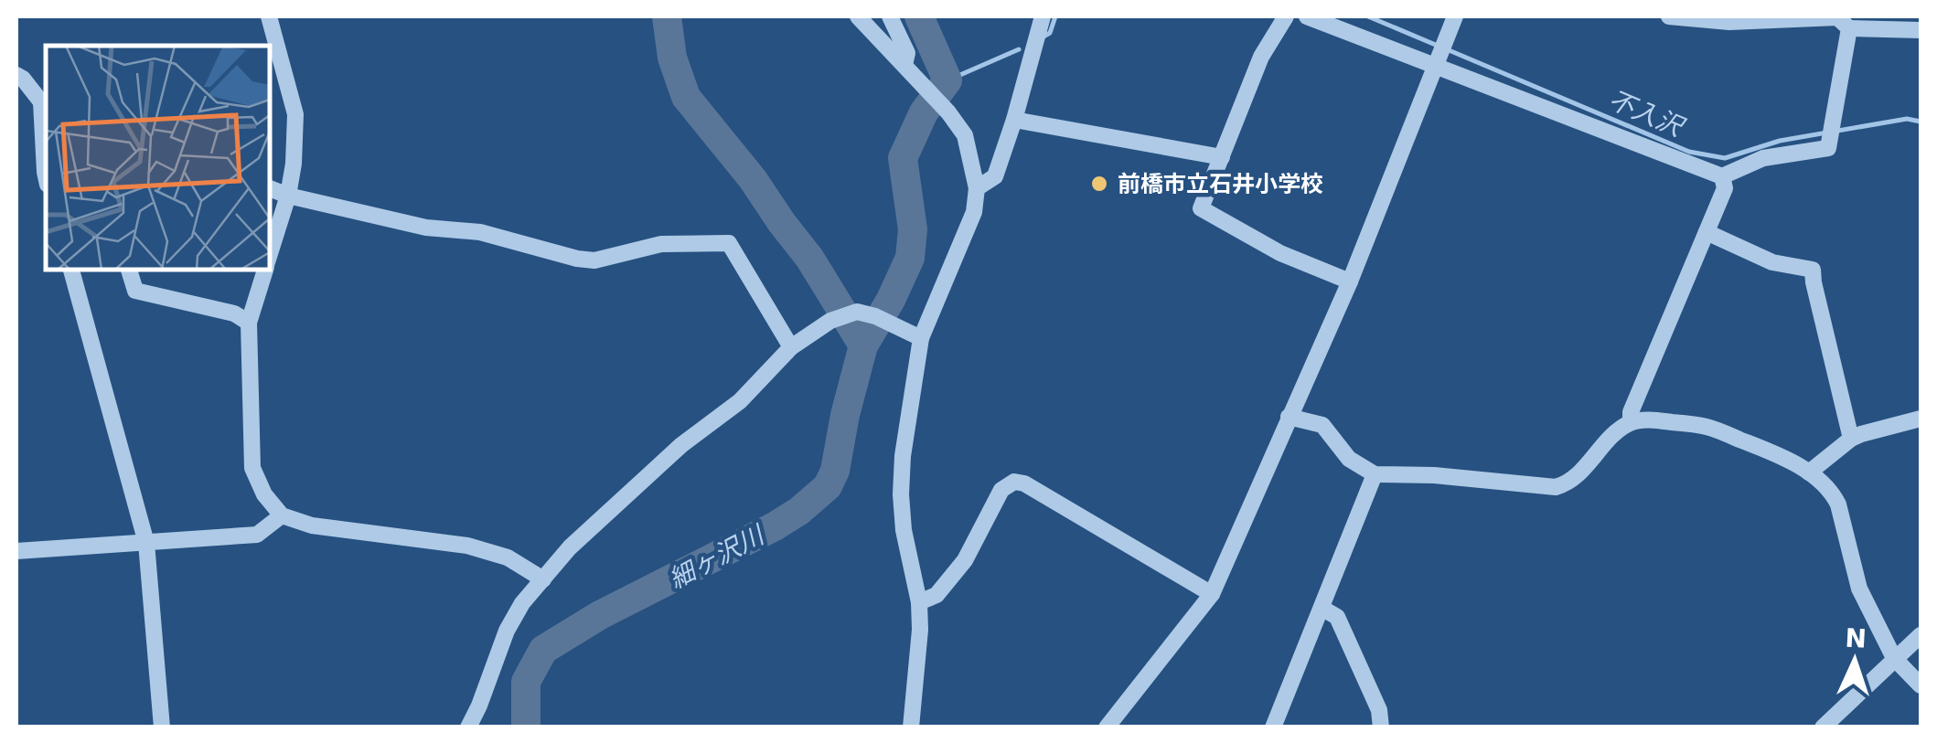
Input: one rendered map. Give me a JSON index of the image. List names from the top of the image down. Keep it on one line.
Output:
{"water":["不入沢","細ヶ沢川"],"places":["前橋市立石井小学校"],"north":"top"}
